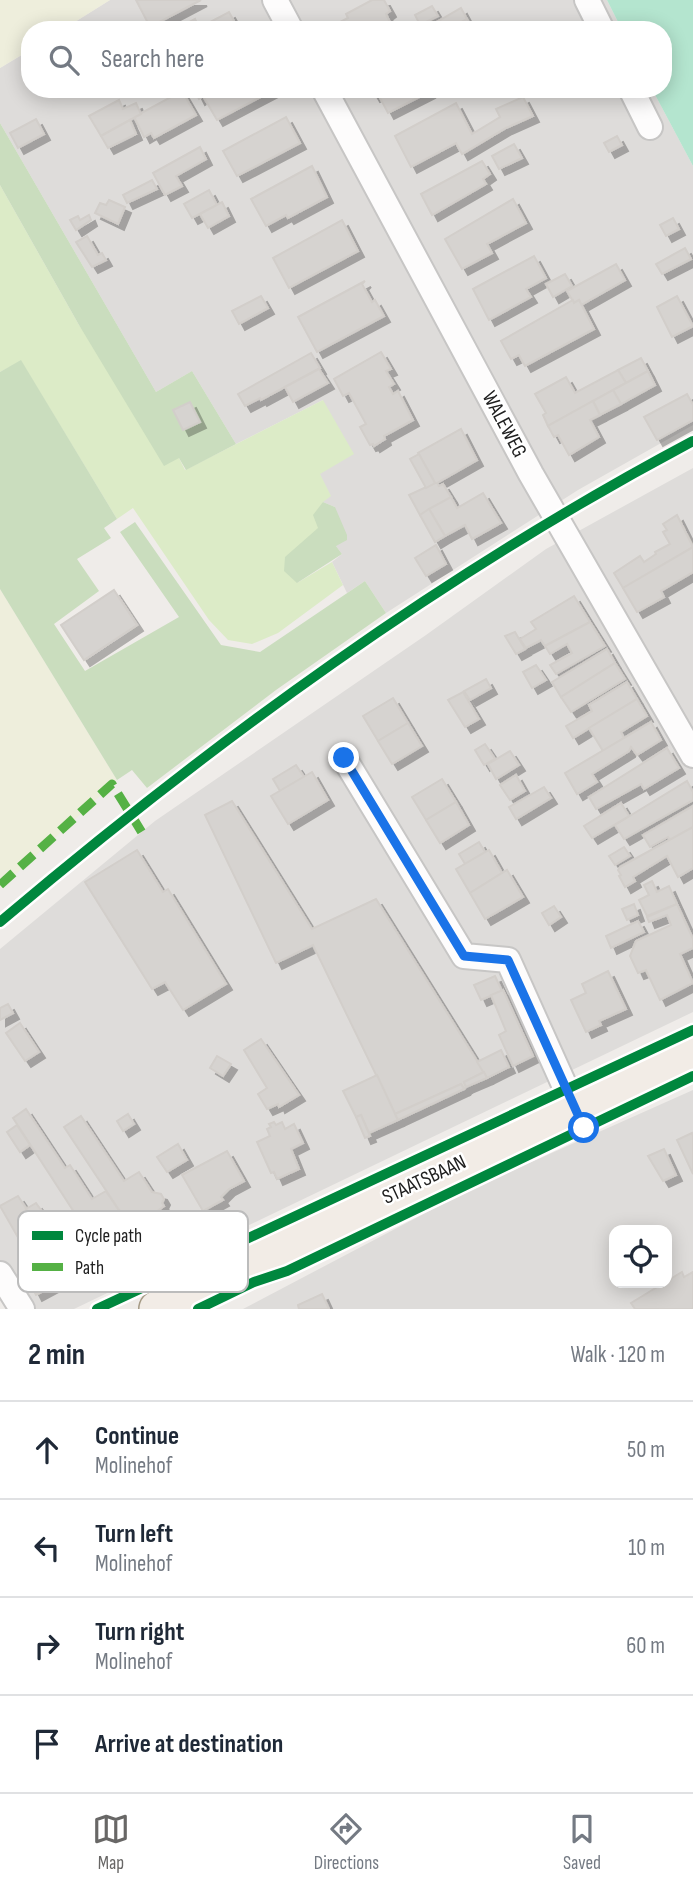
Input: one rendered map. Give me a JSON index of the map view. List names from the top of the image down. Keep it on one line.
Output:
{"streets":{"main road":["STAATSBAAN"],"street":["WALEWEG"]},"legend":["Cycle path","Path"],"page":{"search":"Search here","heading":["2 min","Walk · 120 m"],"list":[["Continue","Molinehof","50 m"],["Turn left","Molinehof","10 m"],["Turn right","Molinehof","60 m"],"Arrive at destination"],"nav":["Map","Directions","Saved"]}}
